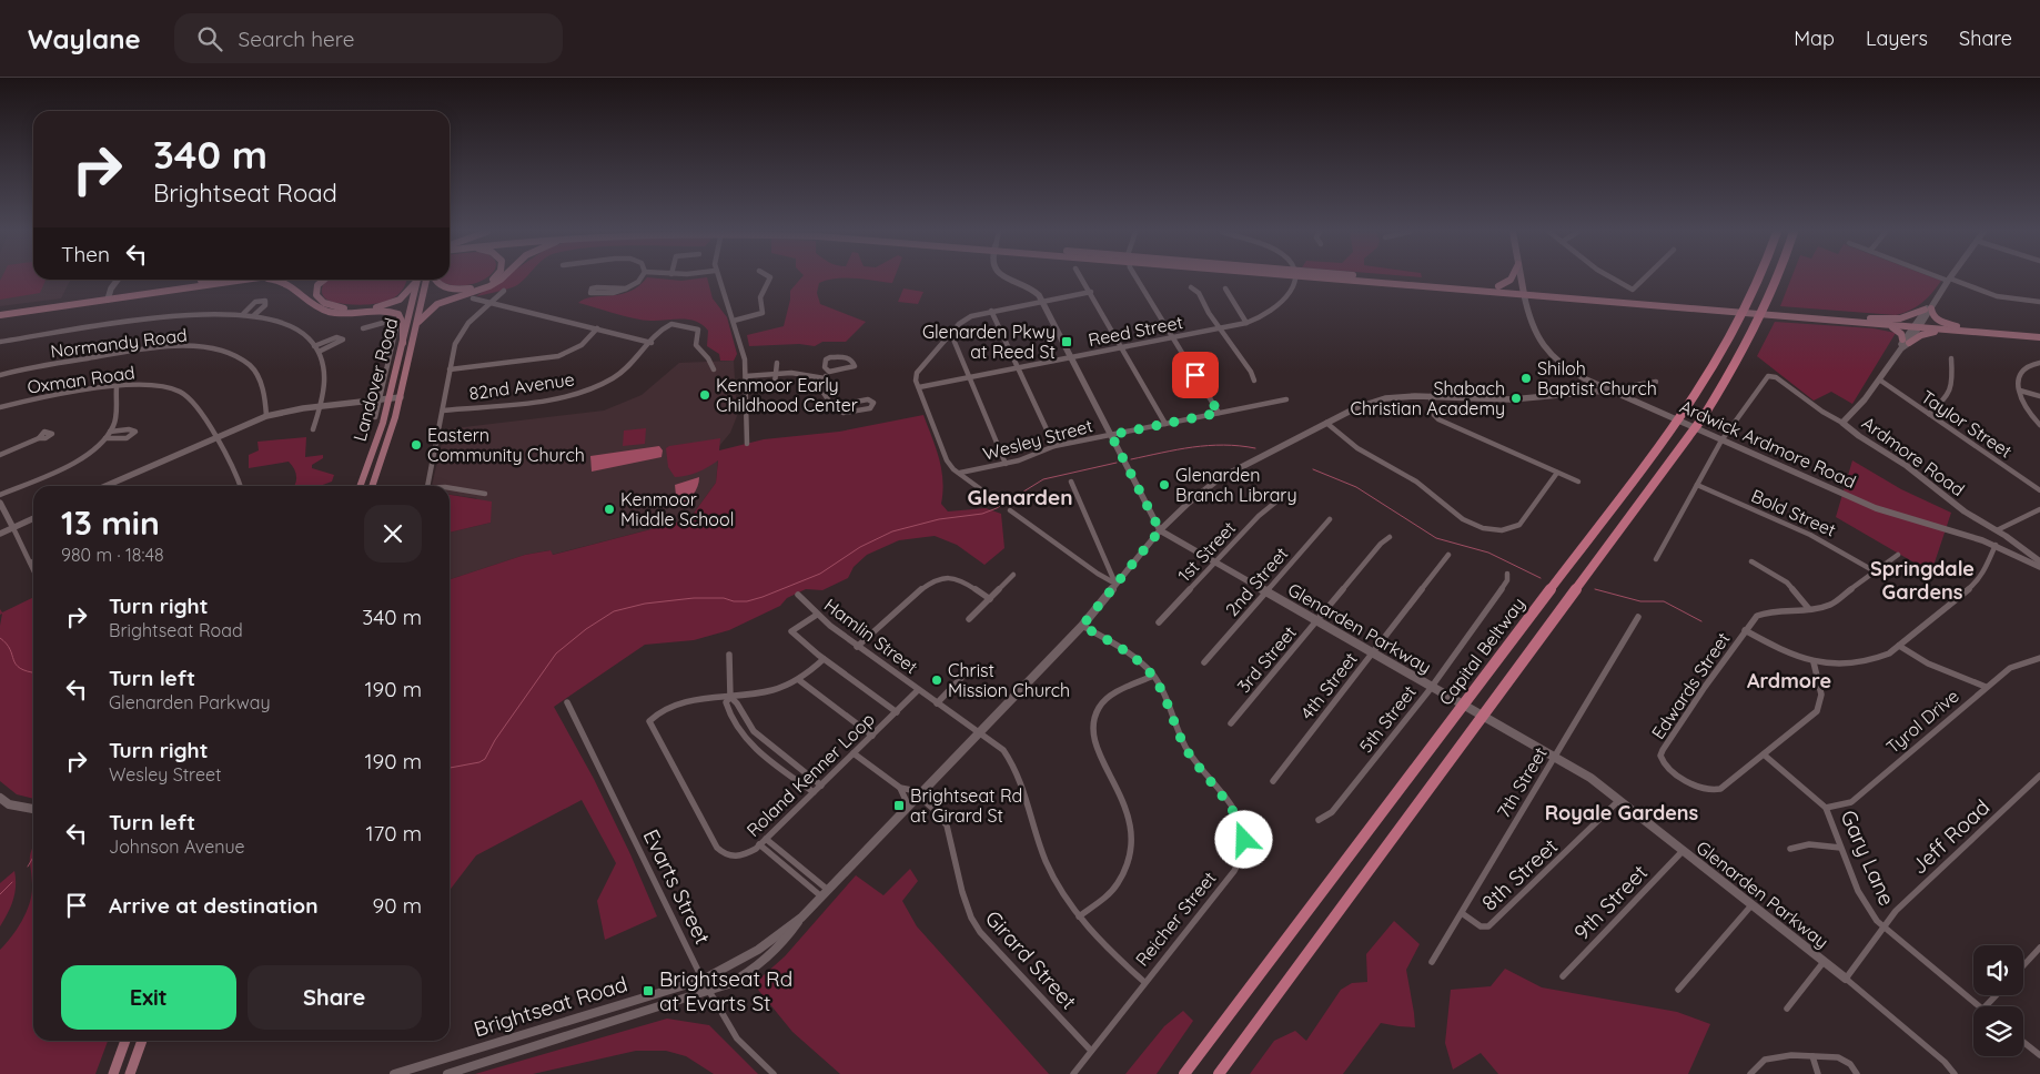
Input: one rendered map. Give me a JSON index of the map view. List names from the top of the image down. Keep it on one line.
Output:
{"streets":{"highway":["Capital Beltway"],"main road":["Landover Road","Ardwick Ardmore Road"],"street":["Reed Street","Normandy Road","Oxman Road","82nd Avenue","Taylor Street","Wesley Street","Ardmore Road","Bold Street","1st Street","2nd Street","Glenarden Parkway","Hamlin Street","3rd Street","4th Street","Edwards Street","5th Street","Tyrol Drive","Roland Kenner Loop","7th Street","Jeff Road","Gary Lane","8th Street","Evarts Street","9th Street","Reicher Street","Girard Street","Brightseat Road"]},"crossings":[["Ardwick Ardmore Road","Ardmore Road"],["Ardwick Ardmore Road","Brightseat Road"],["Bold Street","Edwards Street"],["1st Street","Glenarden Parkway"],["2nd Street","Glenarden Parkway"],["Glenarden Parkway","3rd Street"],["Glenarden Parkway","4th Street"],["Glenarden Parkway","5th Street"],["Glenarden Parkway","7th Street"],["Glenarden Parkway","Jeff Road"],["Glenarden Parkway","8th Street"],["Glenarden Parkway","9th Street"],["Glenarden Parkway","Brightseat Road"],["Hamlin Street","Roland Kenner Loop"],["Hamlin Street","Reicher Street"],["Hamlin Street","Brightseat Road"],["Edwards Street","Gary Lane"],["Tyrol Drive","Gary Lane"],["7th Street","8th Street"],["Jeff Road","Gary Lane"],["Evarts Street","Brightseat Road"],["Reicher Street","Girard Street"],["Reicher Street","Brightseat Road"],["Girard Street","Brightseat Road"]],"districts":["Glenarden","Springdale Gardens","Ardmore","Royale Gardens"],"places":{"transit":["Glenarden Pkwy at Reed St","Brightseat Rd at Girard St","Brightseat Rd at Evarts St"],"other":["Shiloh Baptist Church","Kenmoor Early Childhood Center","Shabach Christian Academy","Eastern Community Church","Glenarden Branch Library","Kenmoor Middle School","Christ Mission Church"]},"page":{"header":"Waylane","search":"Search here","nav":["Map","Layers","Share"],"turn":["340 m","Brightseat Road"],"then":"Then","heading":["13 min","980 m · 18:48"],"list":[{"name":"Turn right","note":"Brightseat Road","value":"340 m"},{"name":"Turn left","note":"Glenarden Parkway","value":"190 m"},{"name":"Turn right","note":"Wesley Street","value":"190 m"},{"name":"Turn left","note":"Johnson Avenue","value":"170 m"},{"name":"Arrive at destination","value":"90 m"}],"buttons":["Exit","Share"]}}
